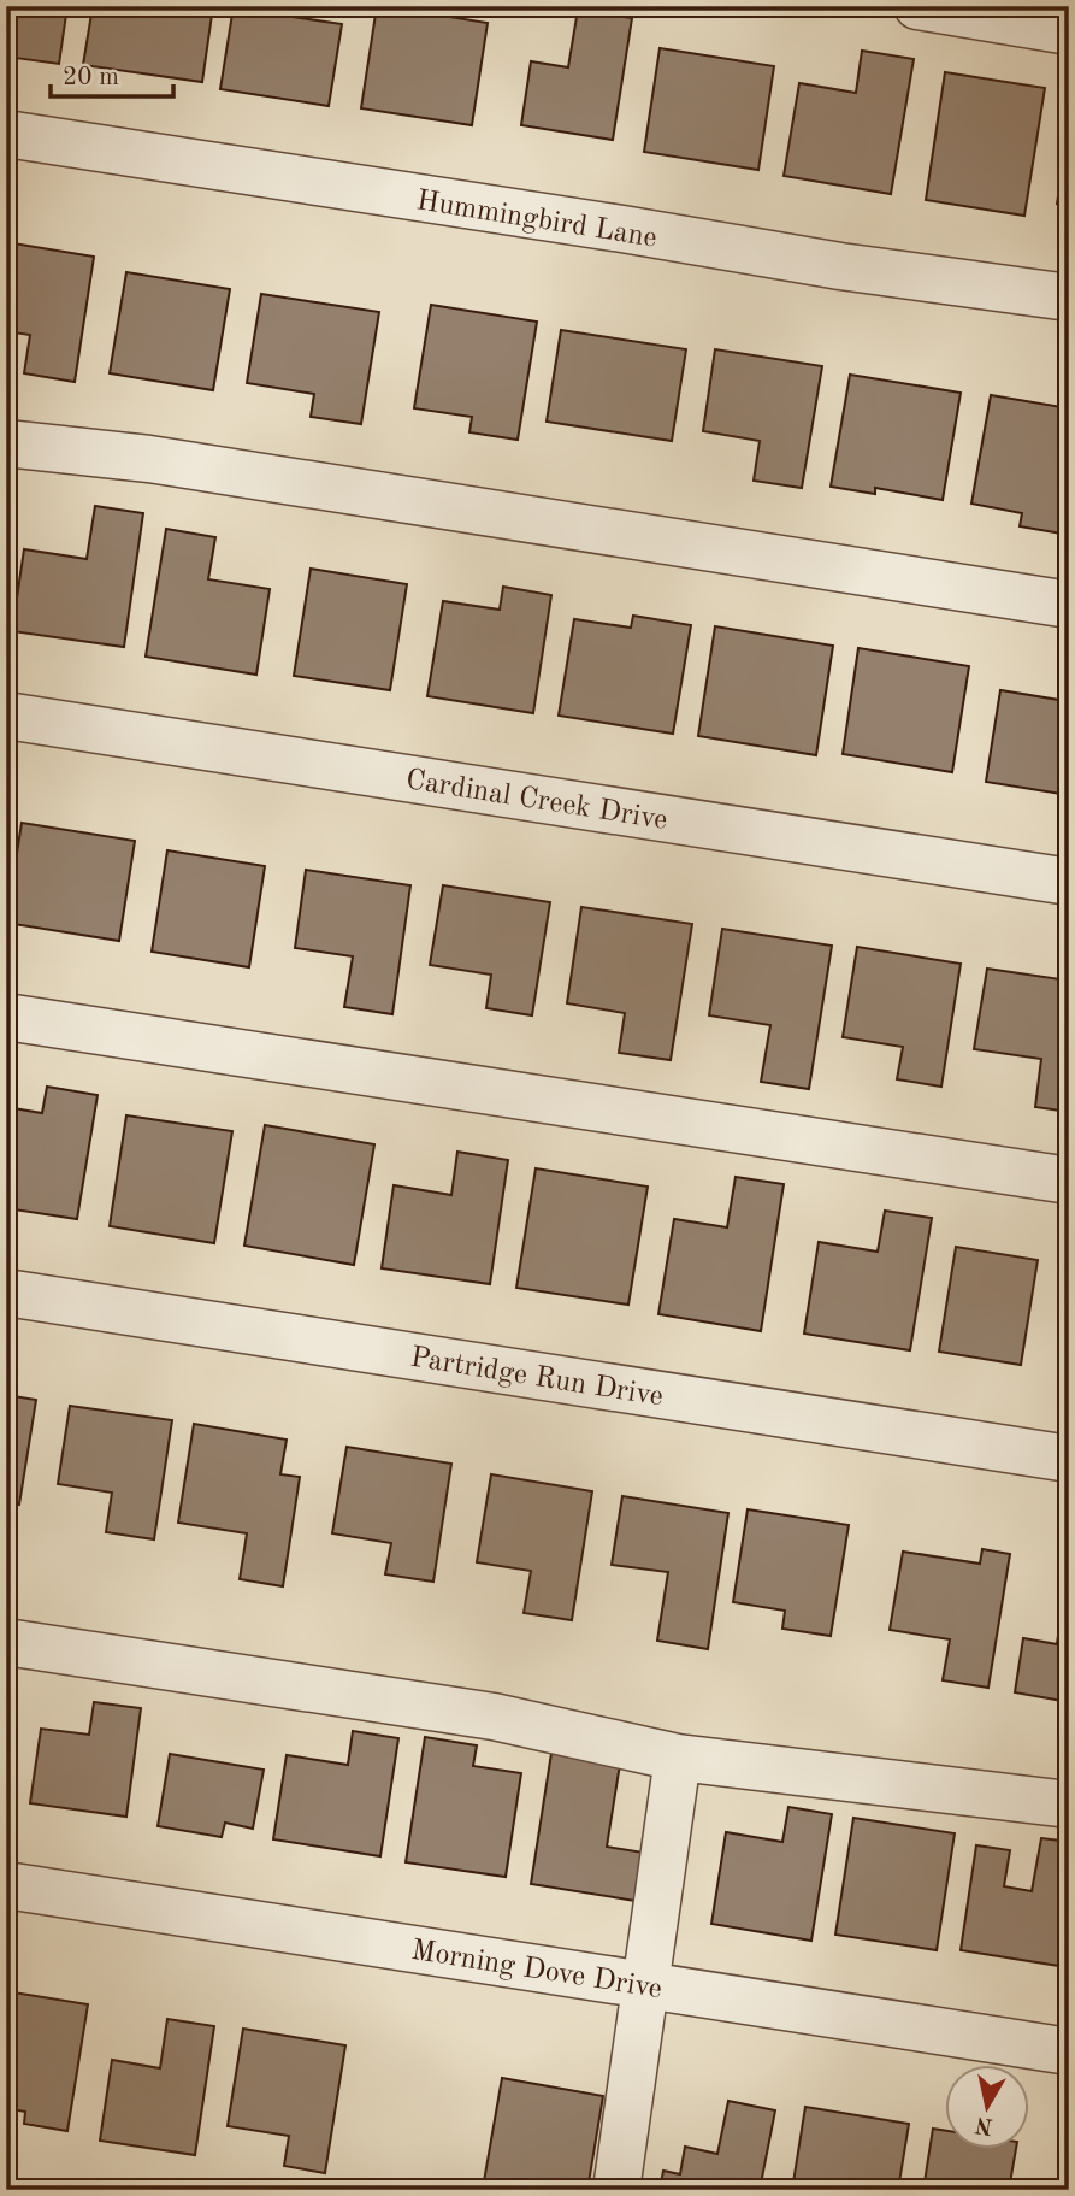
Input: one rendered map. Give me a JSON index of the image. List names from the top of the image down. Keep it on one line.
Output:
{"streets":{"street":["Hummingbird Lane","Cardinal Creek Drive","Partridge Run Drive","Morning Dove Drive"]},"scale_bar":"20 m","north":"bottom"}
